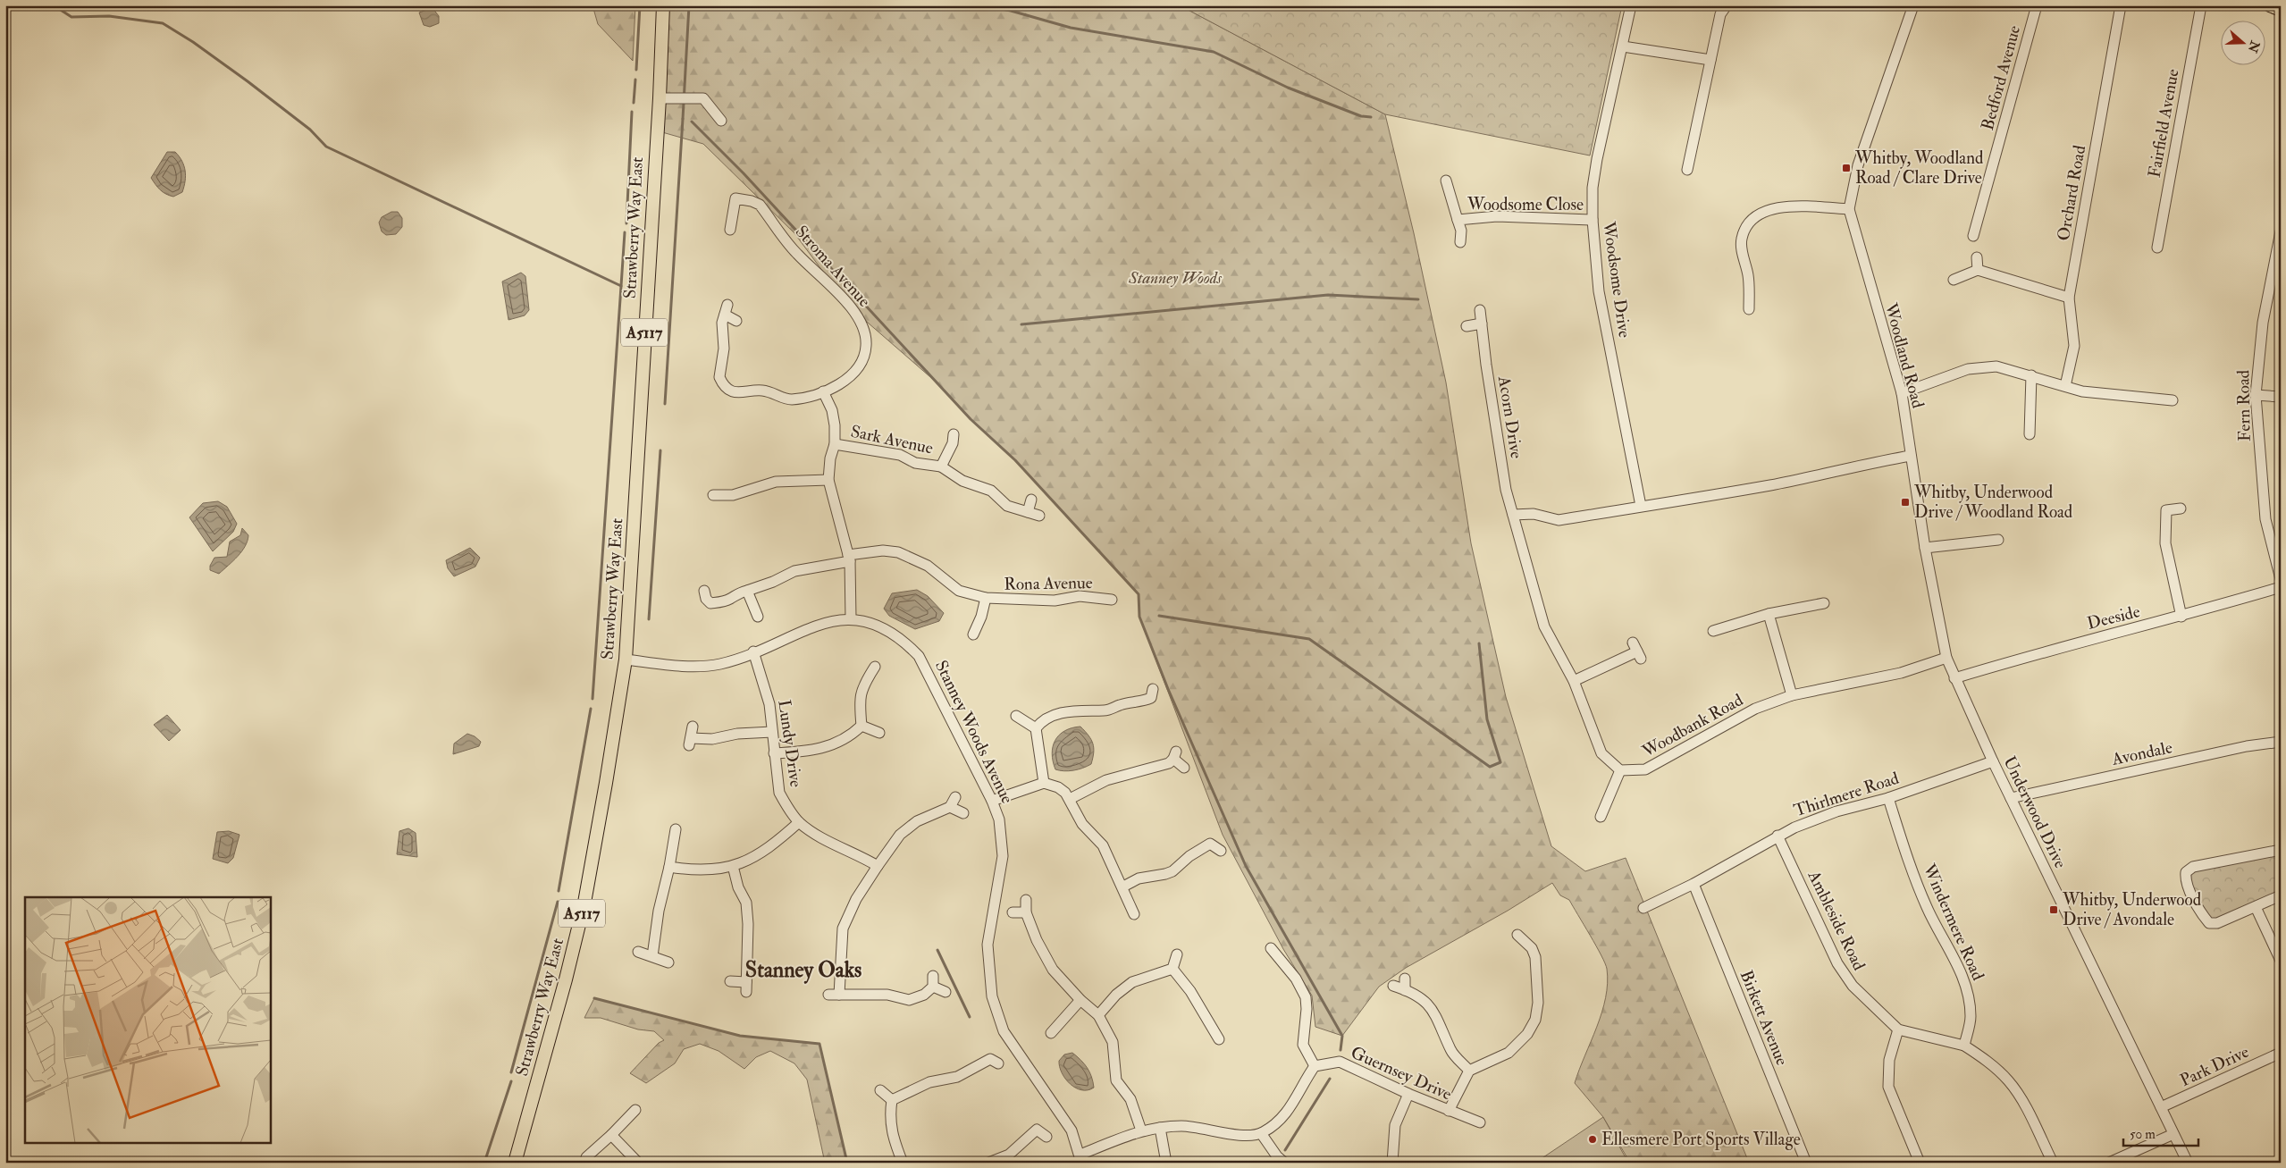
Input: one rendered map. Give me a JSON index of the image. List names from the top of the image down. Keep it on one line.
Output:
{"streets":{"main road":["Strawberry Way East","A5117"],"street":["Bedford Avenue","Fairfield Avenue","Orchard Road","Woodsome Close","Stroma Avenue","Woodsome Drive","Woodland Road","Fern Road","Acorn Drive","Sark Avenue","Rona Avenue","Deeside","Woodbank Road","Stanney Woods Avenue","Lundy Drive","Avondale","Thirlmere Road","Underwood Drive","Ambleside Road","Windermere Road","Birkett Avenue","Park Drive","Guernsey Drive"]},"crossings":[["Woodsome Close","Woodsome Drive"],["Strawberry Way East","Stanney Woods Avenue"],["Woodland Road","Underwood Drive"],["Deeside","Underwood Drive"],["Woodbank Road","Underwood Drive"],["Stanney Woods Avenue","Lundy Drive"],["Avondale","Underwood Drive"],["Thirlmere Road","Underwood Drive"],["Thirlmere Road","Ambleside Road"],["Thirlmere Road","Windermere Road"],["Thirlmere Road","Birkett Avenue"],["Underwood Drive","Park Drive"],["Ambleside Road","Windermere Road"]],"districts":["Stanney Oaks"],"parks":["Stanney Woods"],"places":{"transit":["Whitby, Woodland Road / Clare Drive","Whitby, Underwood Drive / Woodland Road","Whitby, Underwood Drive / Avondale"],"other":["Ellesmere Port Sports Village"]},"scale_bar":"50 m","north":"right"}
